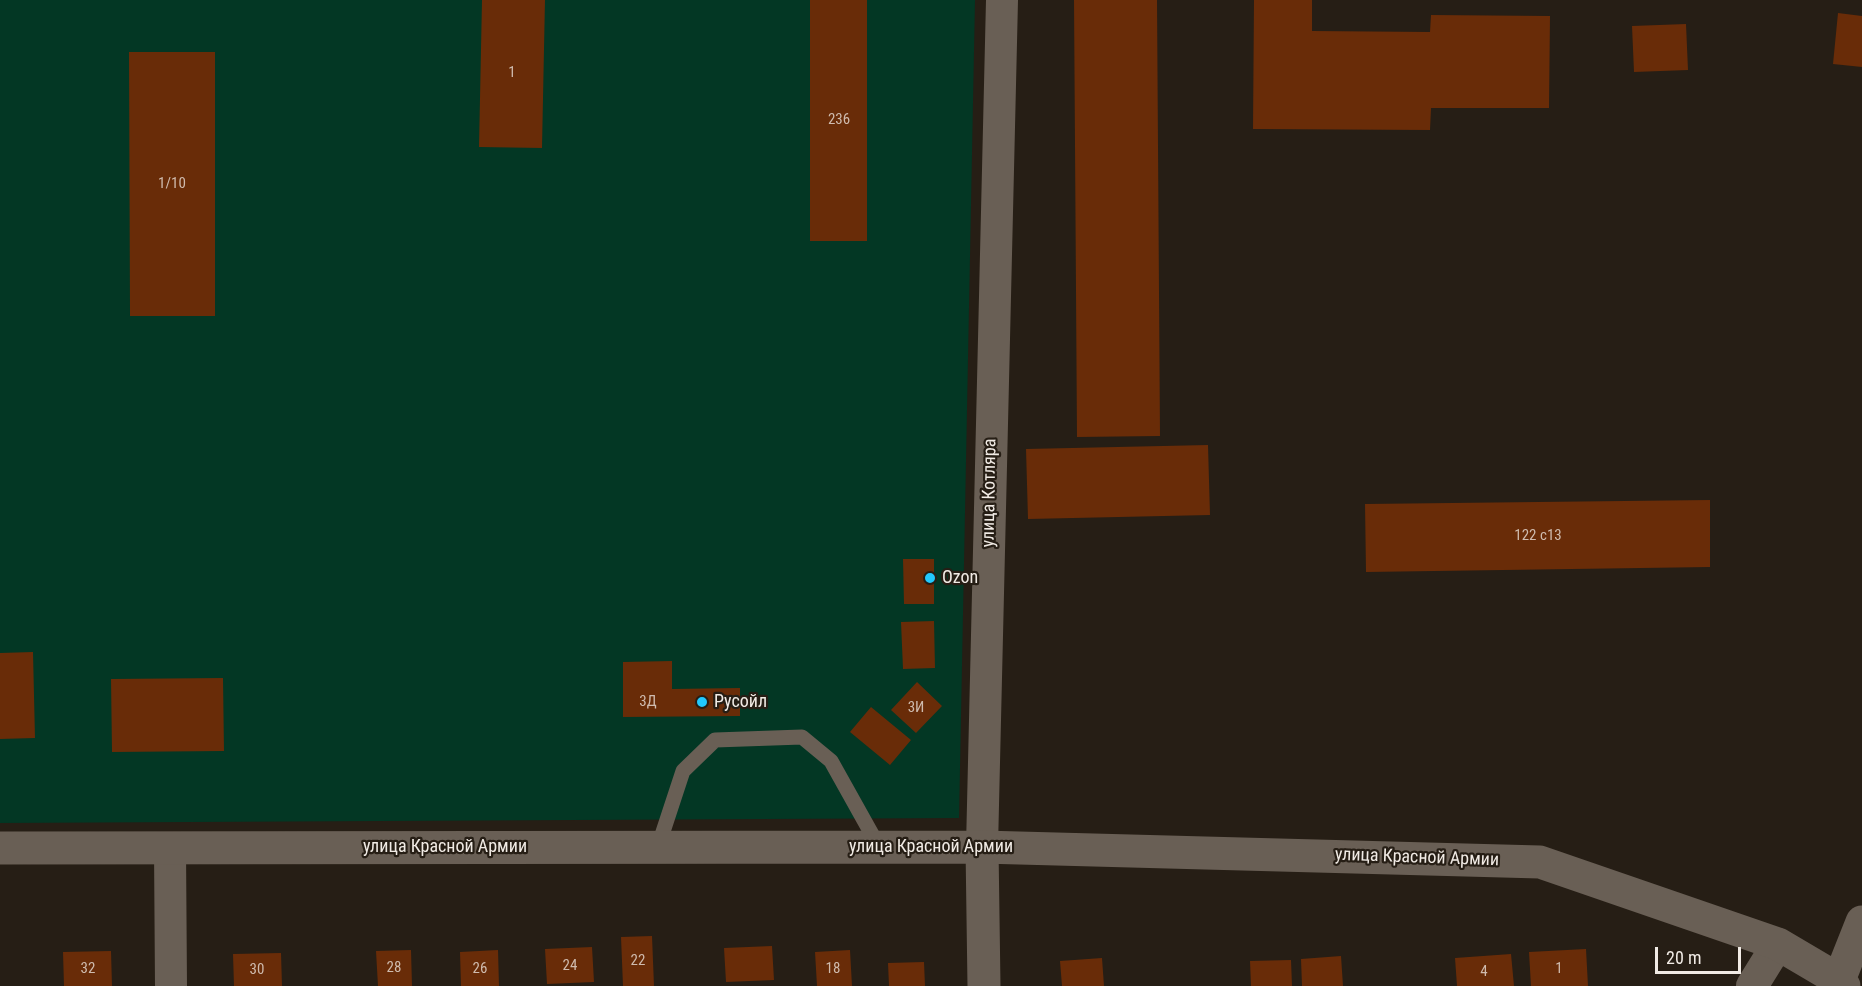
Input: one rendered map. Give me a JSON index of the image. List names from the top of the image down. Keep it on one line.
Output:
{"streets":{"street":["улица Котляра","улица Красной Армии"]},"crossings":[["улица Котляра","улица Красной Армии"]],"places":["Ozon","Русойл"],"house_numbers":["1","236","1/10","122 с13","3Д","3И","22","24","28","32","26","18","1","30","4"],"scale_bar":"20 m"}
